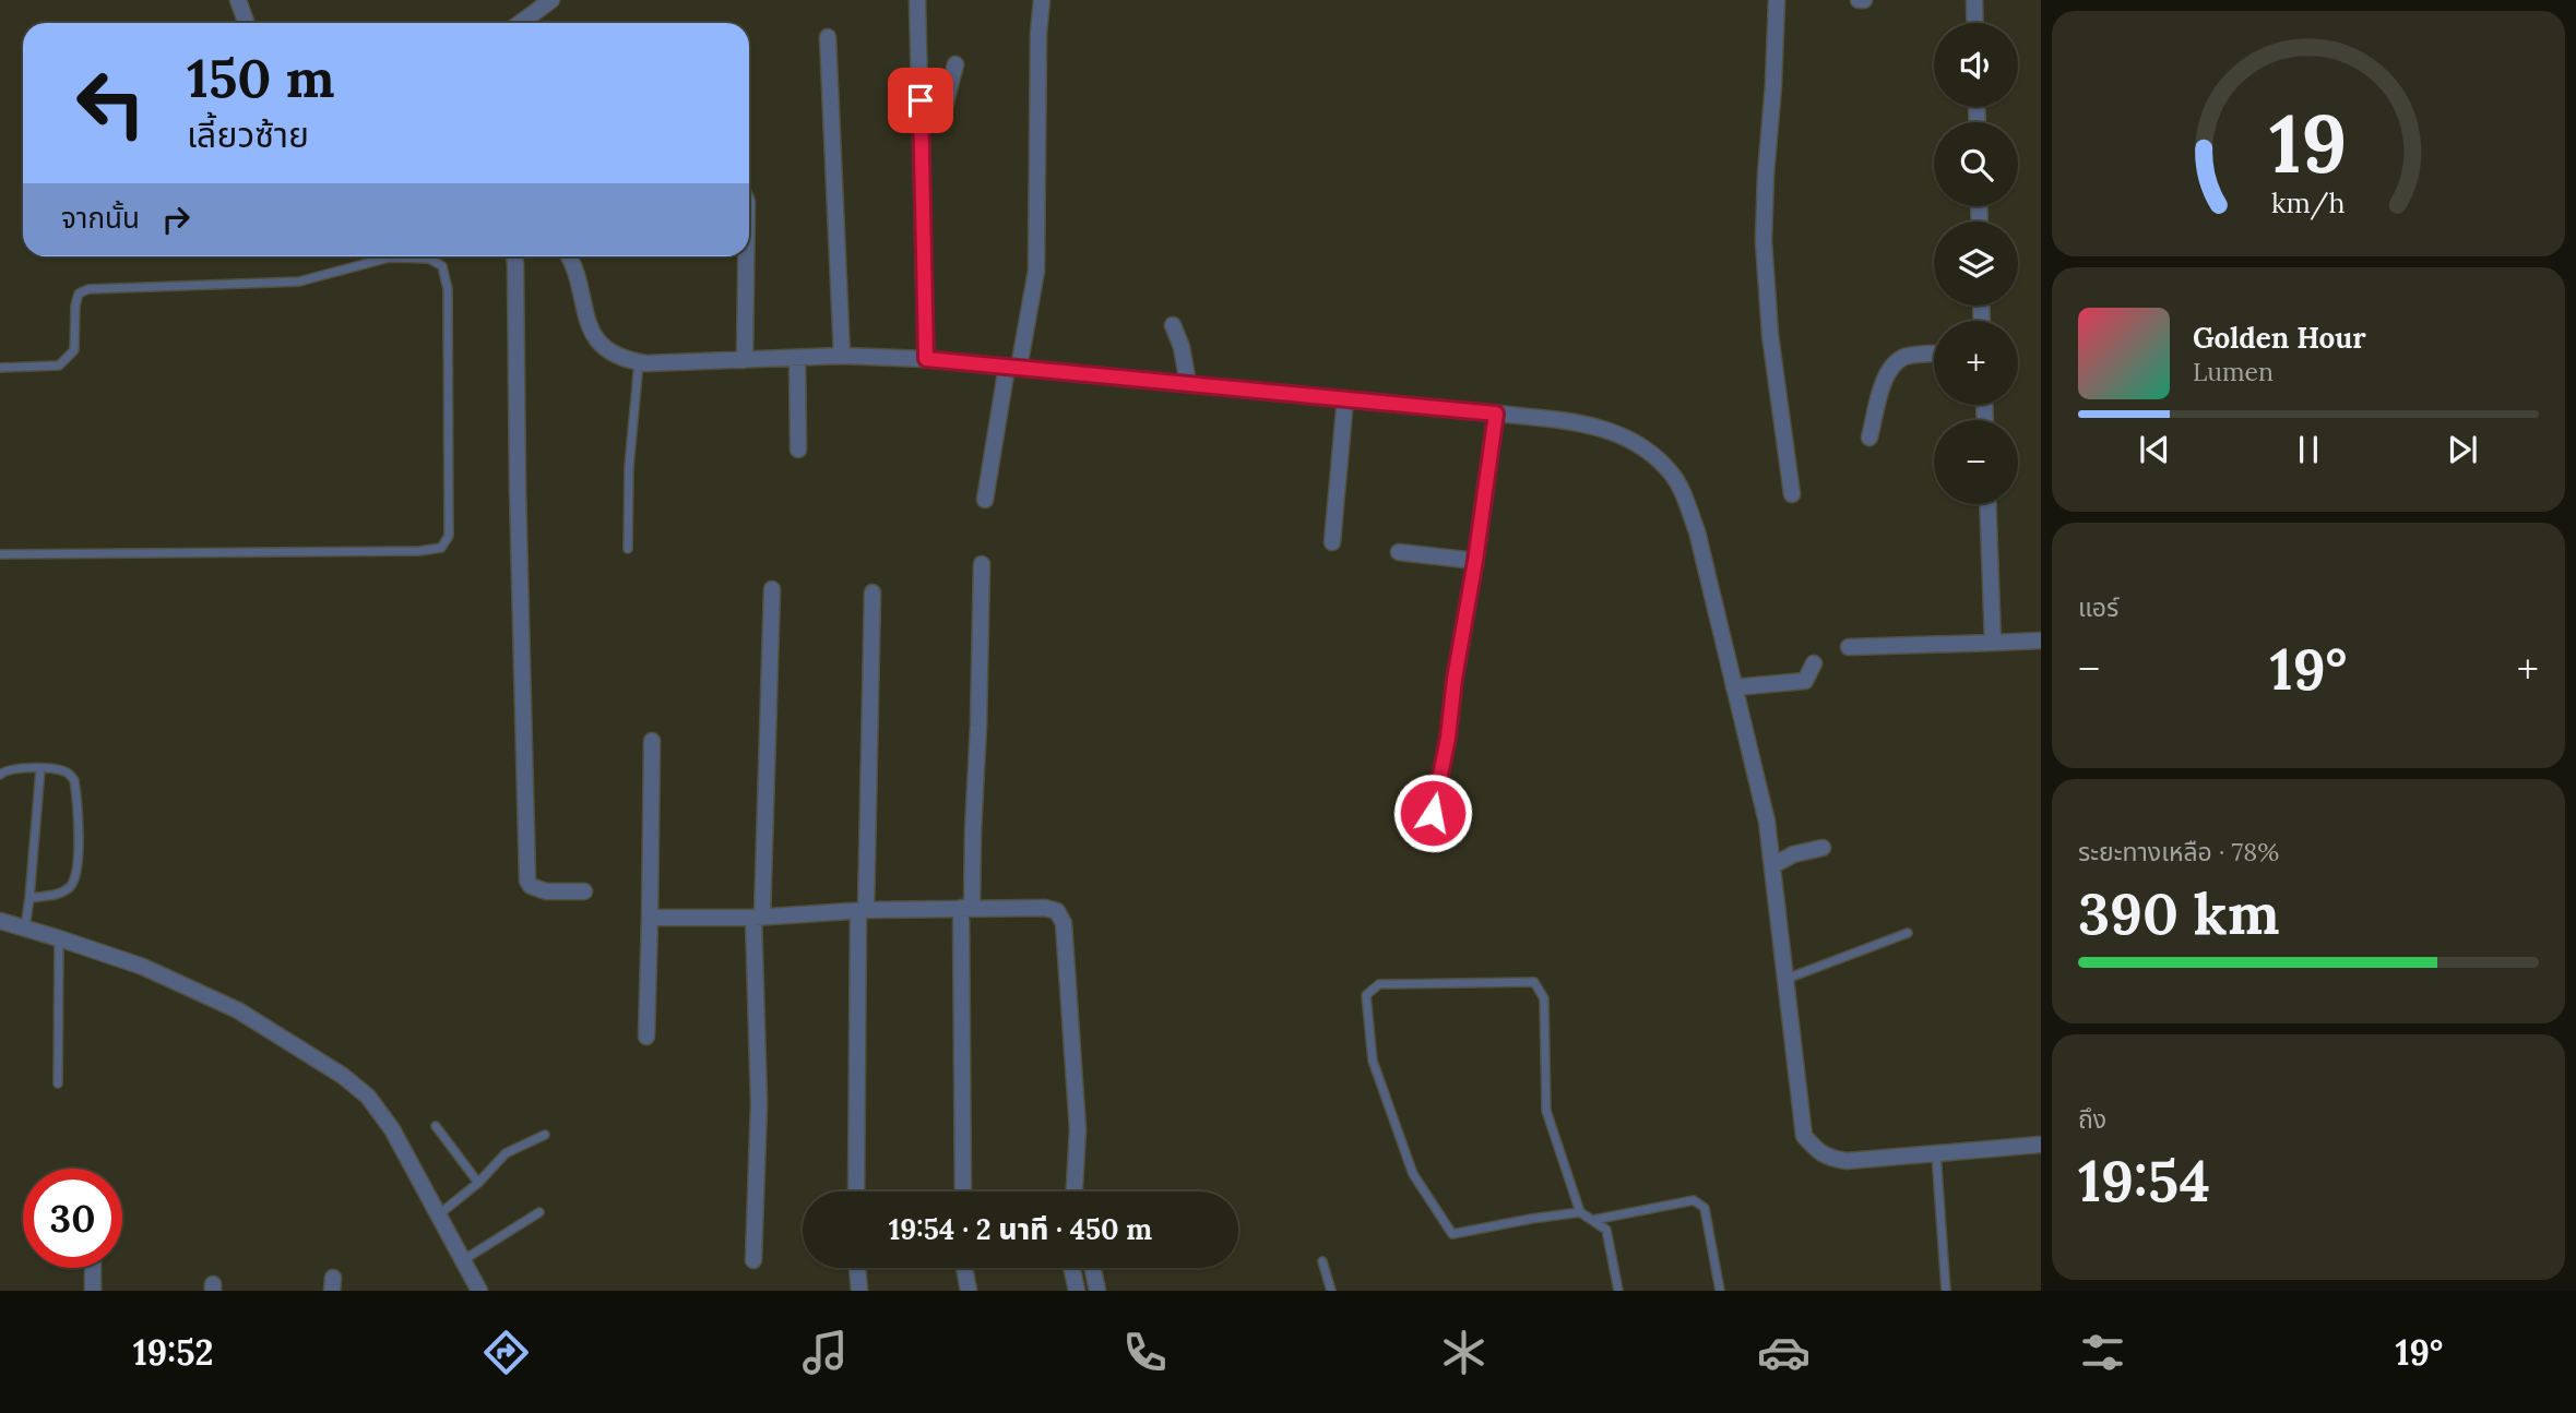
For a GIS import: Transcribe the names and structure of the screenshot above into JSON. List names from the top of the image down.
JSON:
{
  "page": {
    "map_buttons": ["+", "−"],
    "turn": ["150 m", "เลี้ยวซ้าย"],
    "then": "จากนั้น",
    "song": ["Golden Hour", "Lumen"],
    "tile": [
      "แอร์",
      ["ระยะทางเหลือ · 78%", "390 km"],
      ["ถึง", "19:54"]
    ],
    "heat": ["−", "19°", "+"],
    "limit": "30",
    "trip": "19:54 · 2 นาที · 450 m",
    "tabs": ["19:52", "19°"],
    "gauge": ["19", "km/h"]
  }
}
